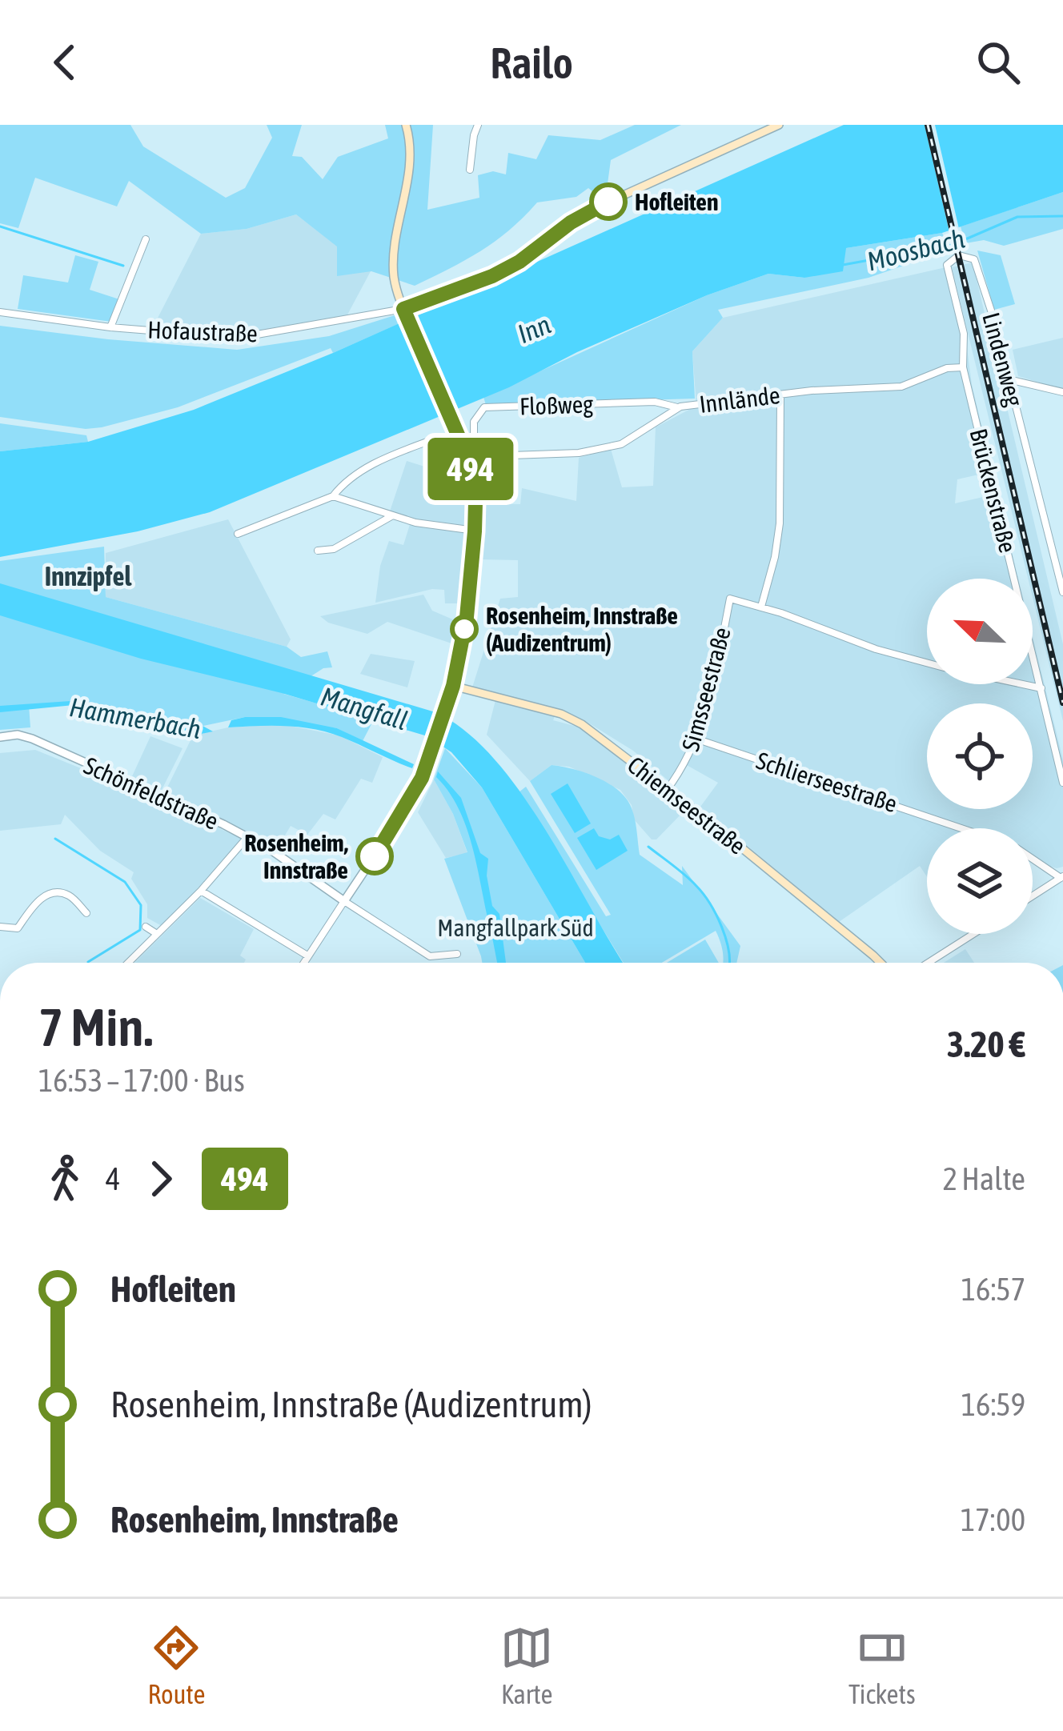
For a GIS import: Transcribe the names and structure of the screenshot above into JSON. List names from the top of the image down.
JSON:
{
  "streets": {
    "main road": ["Chiemseestraße"],
    "street": [
      "Hofaustraße",
      "Lindenweg",
      "Innlände",
      "Floßweg",
      "Brückenstraße",
      "Simsseestraße",
      "Schlierseestraße",
      "Schönfeldstraße"
    ]
  },
  "crossings": [
    ["Lindenweg", "Innlände"],
    ["Lindenweg", "Brückenstraße"],
    ["Innlände", "Floßweg"],
    ["Innlände", "Brückenstraße"],
    ["Innlände", "Simsseestraße"],
    ["Simsseestraße", "Schlierseestraße"],
    ["Simsseestraße", "Chiemseestraße"]
  ],
  "districts": ["Innzipfel"],
  "water": [
    "Moosbach",
    "Inn",
    "Mangfall",
    "Hammerbach"
  ],
  "parks": ["Mangfallpark Süd"],
  "places": ["Hofleiten", "Rosenheim, Innstraße (Audizentrum)", "Rosenheim, Innstraße"],
  "lines": ["bus line 494"],
  "north": "top left",
  "page": {
    "header": "Railo",
    "on_map": "494",
    "heading": ["7 Min.", "16:53 – 17:00 · Bus", "3.20 €"],
    "legs": ["4", "494", "2 Halte"],
    "list": [
      {
        "name": "Hofleiten",
        "value": "16:57"
      },
      {
        "name": "Rosenheim, Innstraße (Audizentrum)",
        "value": "16:59"
      },
      {
        "name": "Rosenheim, Innstraße",
        "value": "17:00"
      }
    ],
    "tabs": ["Route", "Karte", "Tickets"]
  }
}
